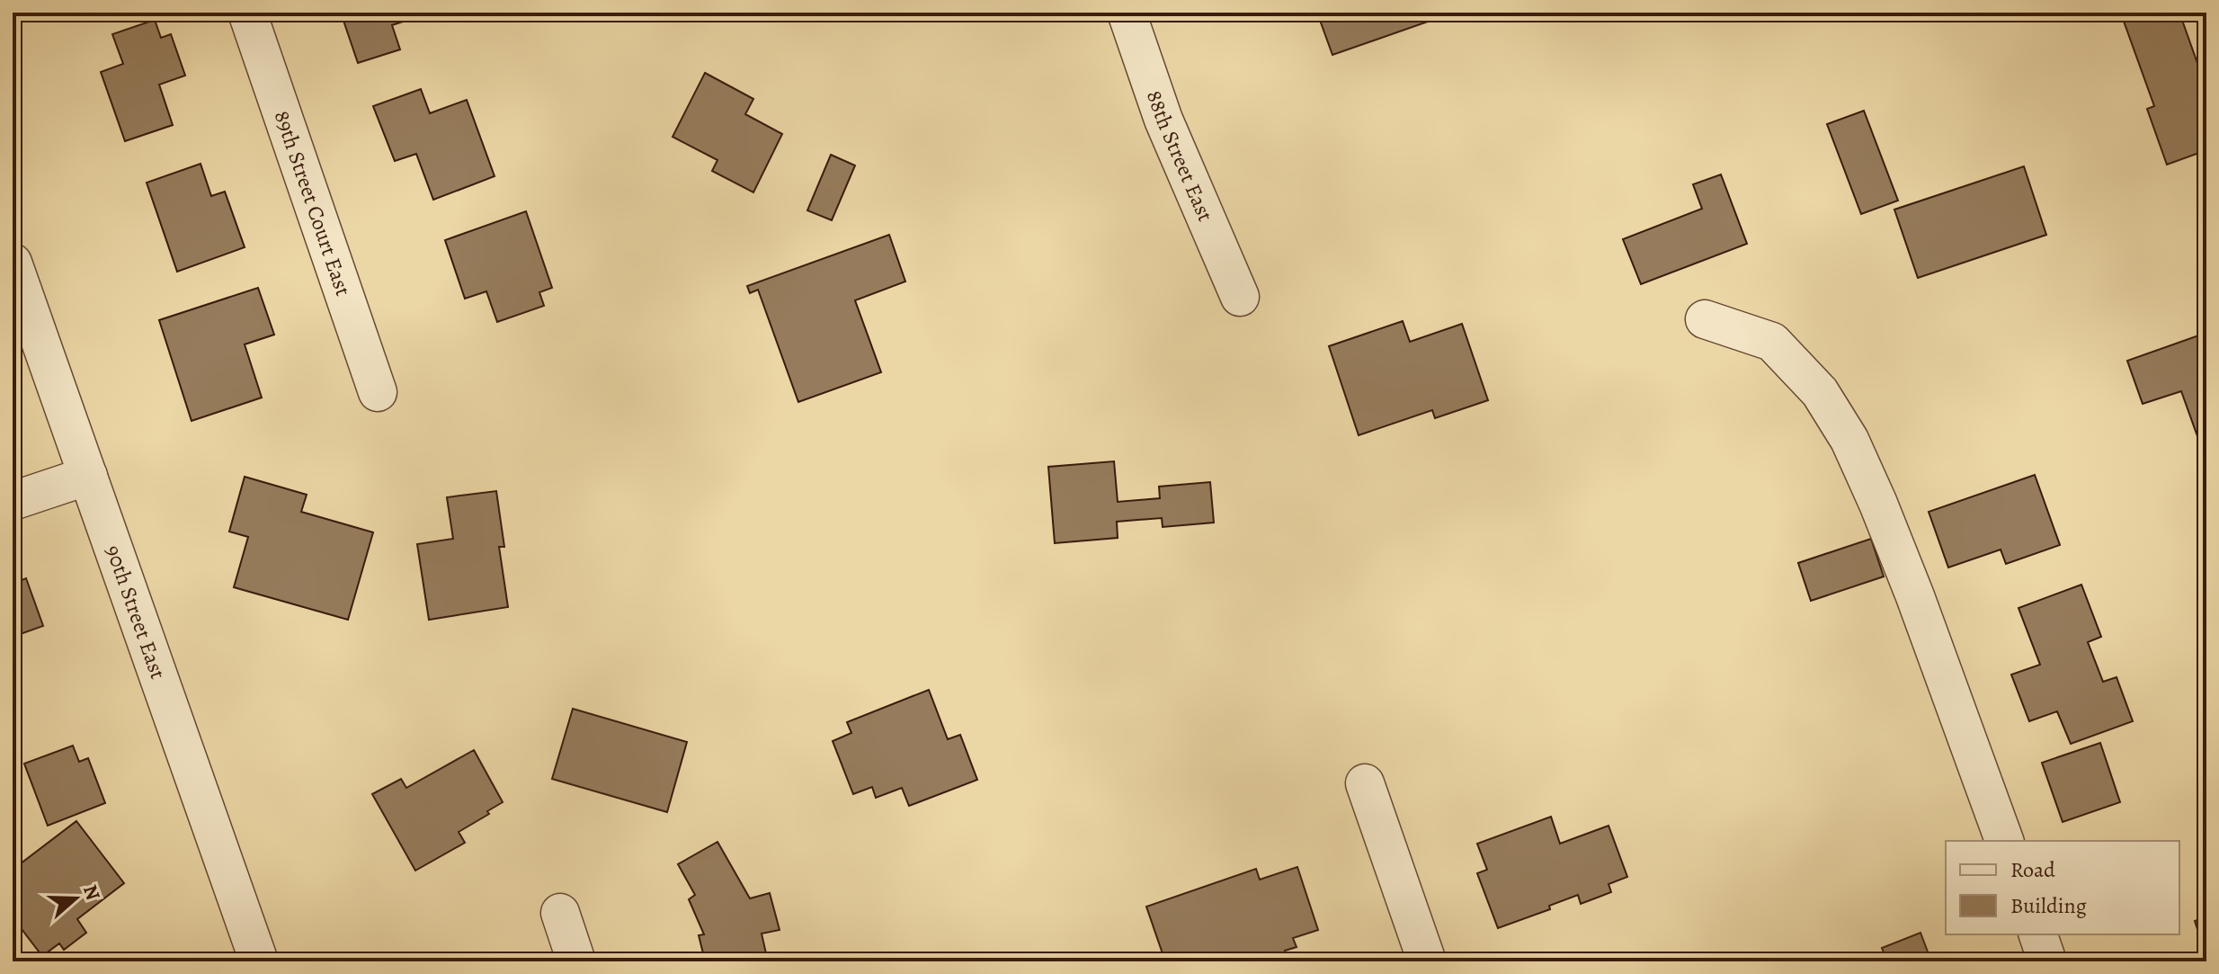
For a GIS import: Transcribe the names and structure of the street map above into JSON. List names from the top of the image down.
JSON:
{
  "streets": {
    "street": ["88th Street East", "89th Street Court East", "90th Street East"]
  },
  "legend": ["Road", "Building"],
  "north": "right"
}
